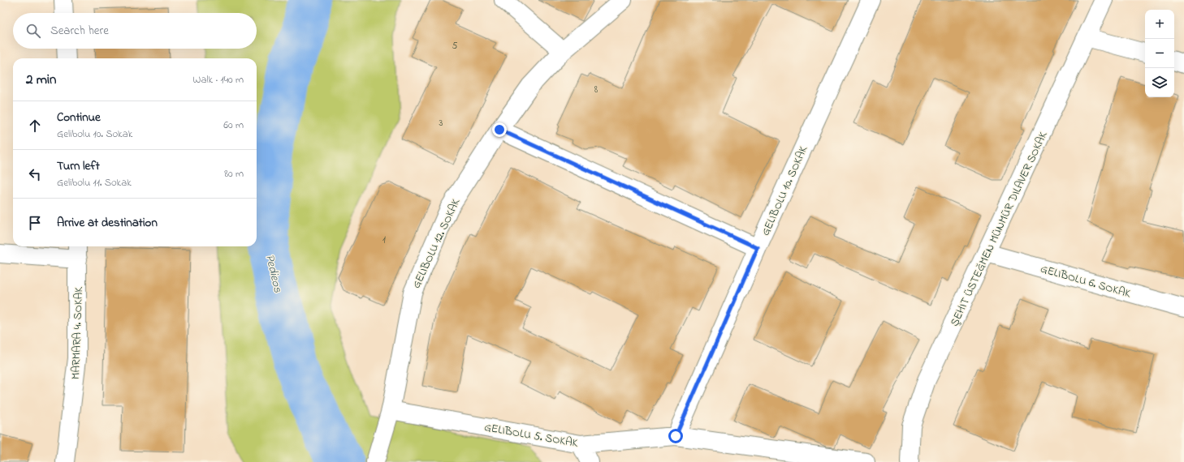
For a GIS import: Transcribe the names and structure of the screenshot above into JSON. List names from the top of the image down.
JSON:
{
  "streets": {
    "street": [
      "GELIBOLU 10. SOKAK",
      "ŞEHIT ÜSTEĞMEN MÜNMÜR DILAVER SOKAK",
      "GELIBOLU 12. SOKAK",
      "GELIBOLU 6. SOKAK",
      "MARMARA 4. SOKAK",
      "GELIBOLU 5. SOKAK"
    ]
  },
  "crossings": [
    ["GELIBOLU 10. SOKAK", "GELIBOLU 5. SOKAK"],
    ["ŞEHIT ÜSTEĞMEN MÜNMÜR DILAVER SOKAK", "GELIBOLU 6. SOKAK"],
    ["GELIBOLU 12. SOKAK", "GELIBOLU 5. SOKAK"]
  ],
  "water": ["Pedieos"],
  "house_numbers": [
    "5",
    "8",
    "3",
    "1"
  ],
  "page": {
    "map_buttons": ["+", "−"],
    "search": "Search here",
    "heading": ["2 min", "Walk · 140 m"],
    "list": [
      ["Continue", "Gelibolu 10. Sokak", "60 m"],
      ["Turn left", "Gelibolu 11. Sokak", "80 m"],
      "Arrive at destination"
    ]
  }
}
